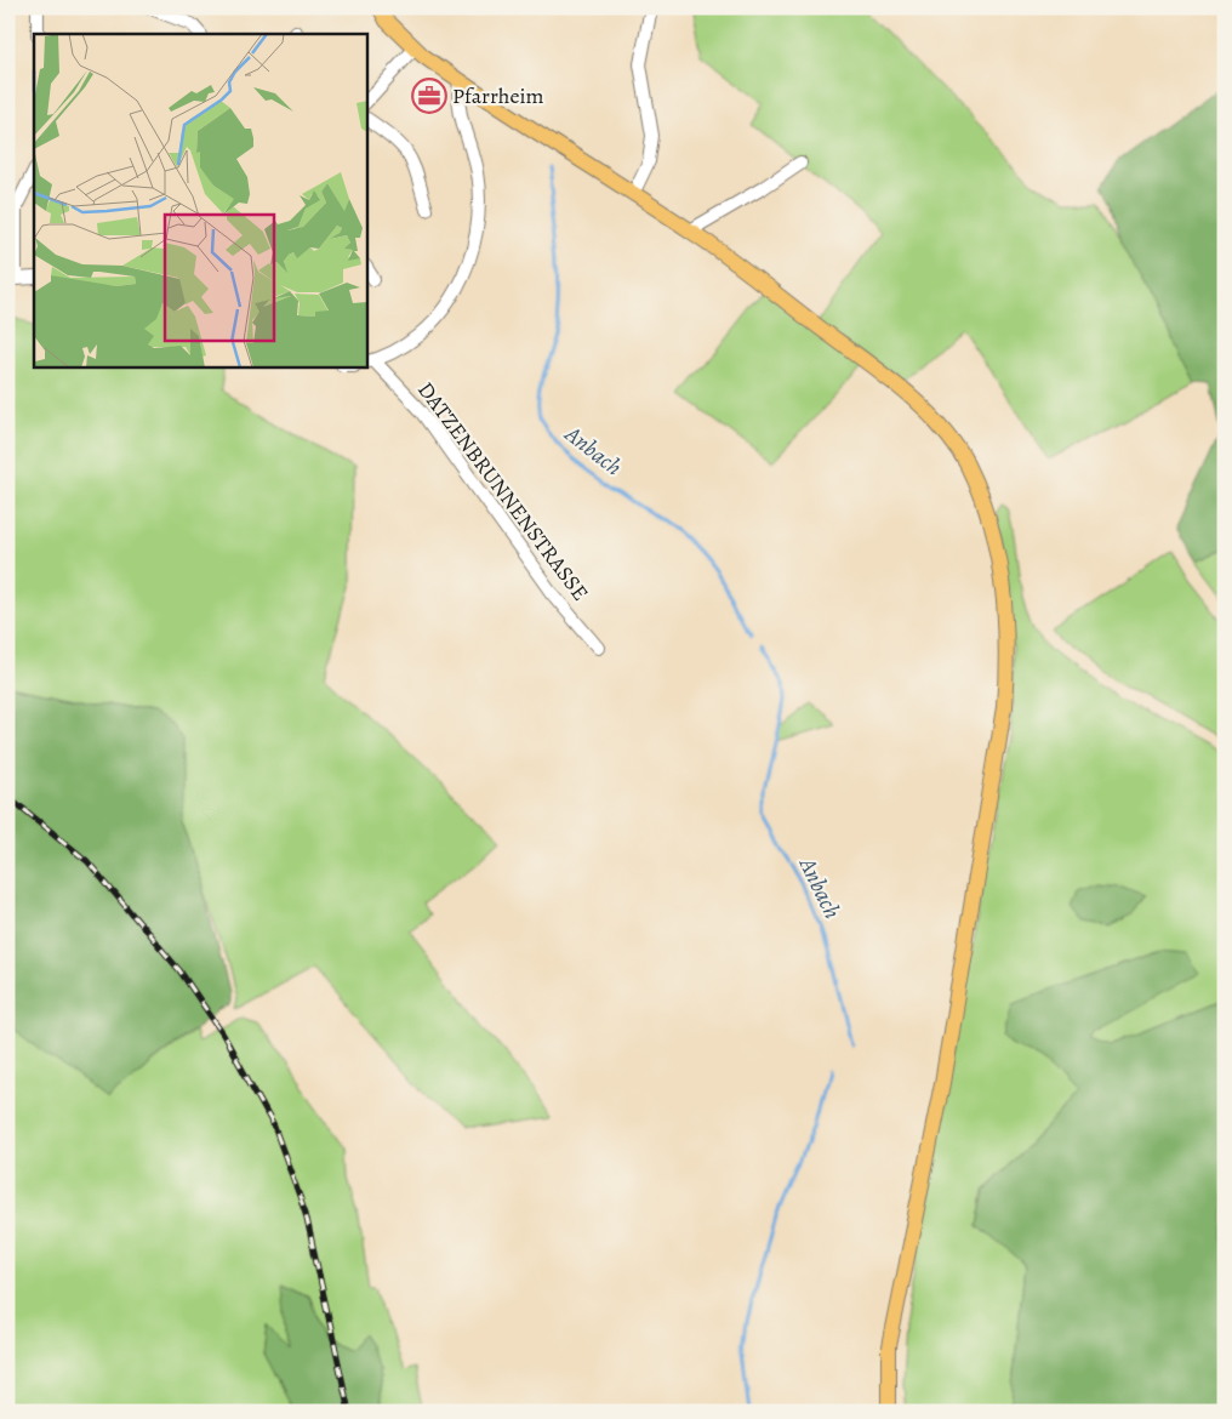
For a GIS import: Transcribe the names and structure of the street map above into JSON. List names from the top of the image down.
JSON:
{
  "streets": {
    "street": ["DATZENBRUNNENSTRASSE"]
  },
  "water": ["Anbach"],
  "places": {
    "office": ["Pfarrheim"]
  }
}
